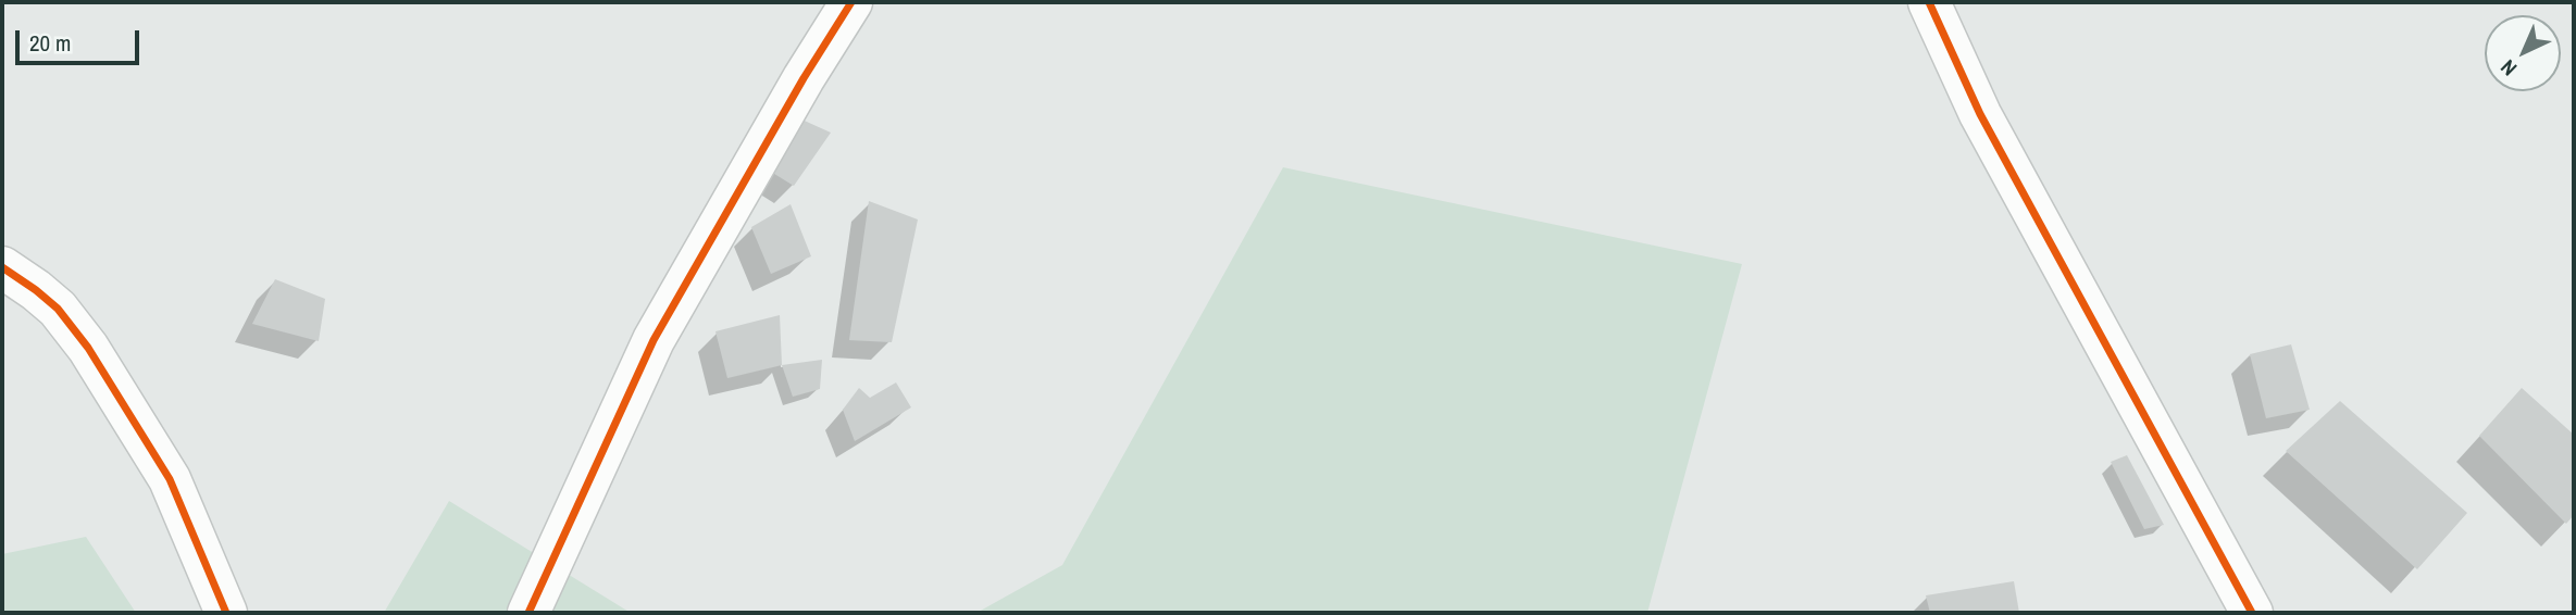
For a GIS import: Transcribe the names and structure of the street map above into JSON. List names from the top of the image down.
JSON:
{
  "scale_bar": "20 m",
  "north": "bottom left"
}
